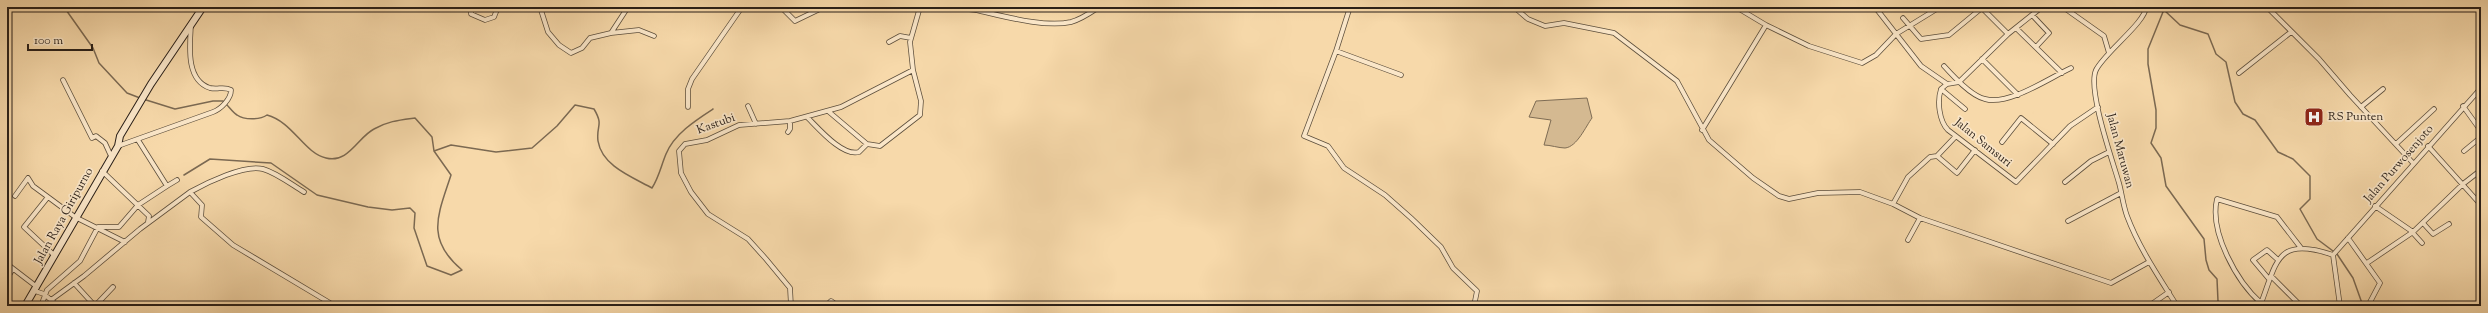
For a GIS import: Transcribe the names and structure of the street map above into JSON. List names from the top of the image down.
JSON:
{
  "streets": {
    "main road": ["Jalan Raya Giripurno"],
    "street": [
      "Kastubi",
      "Jalan Samsuri",
      "Jalan Maruwan",
      "Jalan Purwosenjoto"
    ]
  },
  "crossings": [
    ["Jalan Samsuri", "Jalan Maruwan"]
  ],
  "places": {
    "hospital": ["RS Punten"]
  },
  "scale_bar": "100 m"
}
